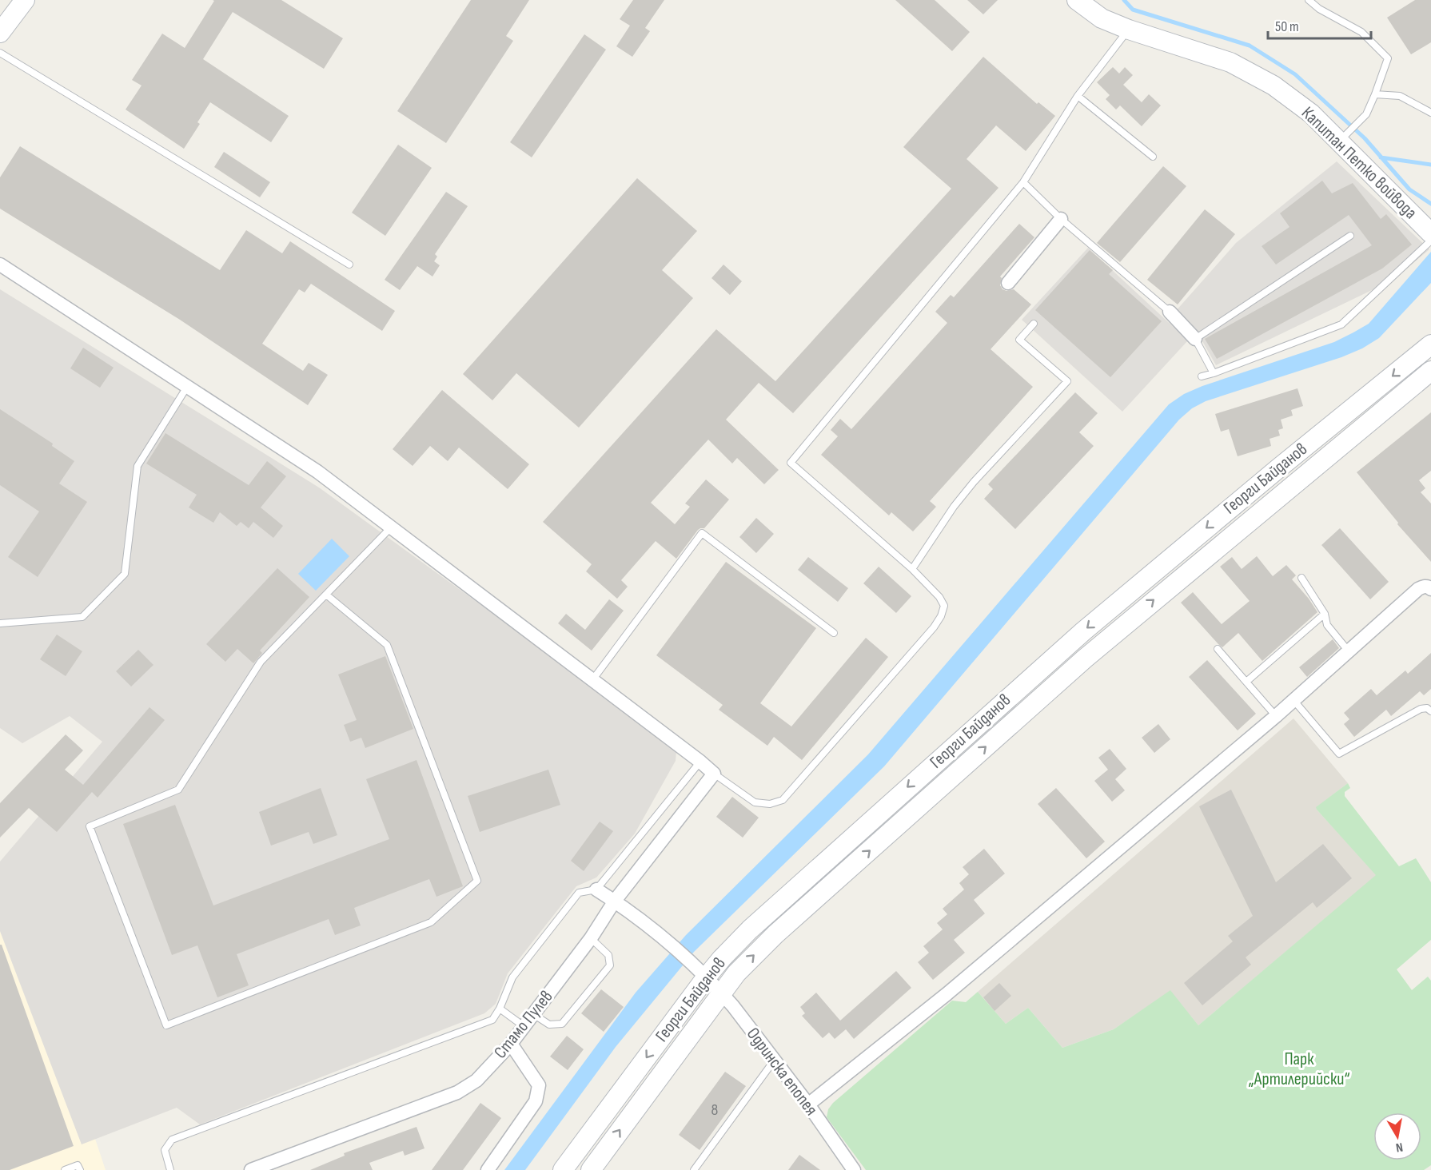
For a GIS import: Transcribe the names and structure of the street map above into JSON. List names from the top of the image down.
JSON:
{
  "streets": {
    "main road": ["Капитан Петко войвода", "Георги Байданов"],
    "street": ["Стамо Пулев", "Одринска епопея"]
  },
  "crossings": [
    ["Георги Байданов", "Одринска епопея"],
    ["Стамо Пулев", "Одринска епопея"]
  ],
  "parks": ["Парк „Артилерийски“"],
  "house_numbers": ["8"],
  "scale_bar": "50 m",
  "north": "bottom"
}
